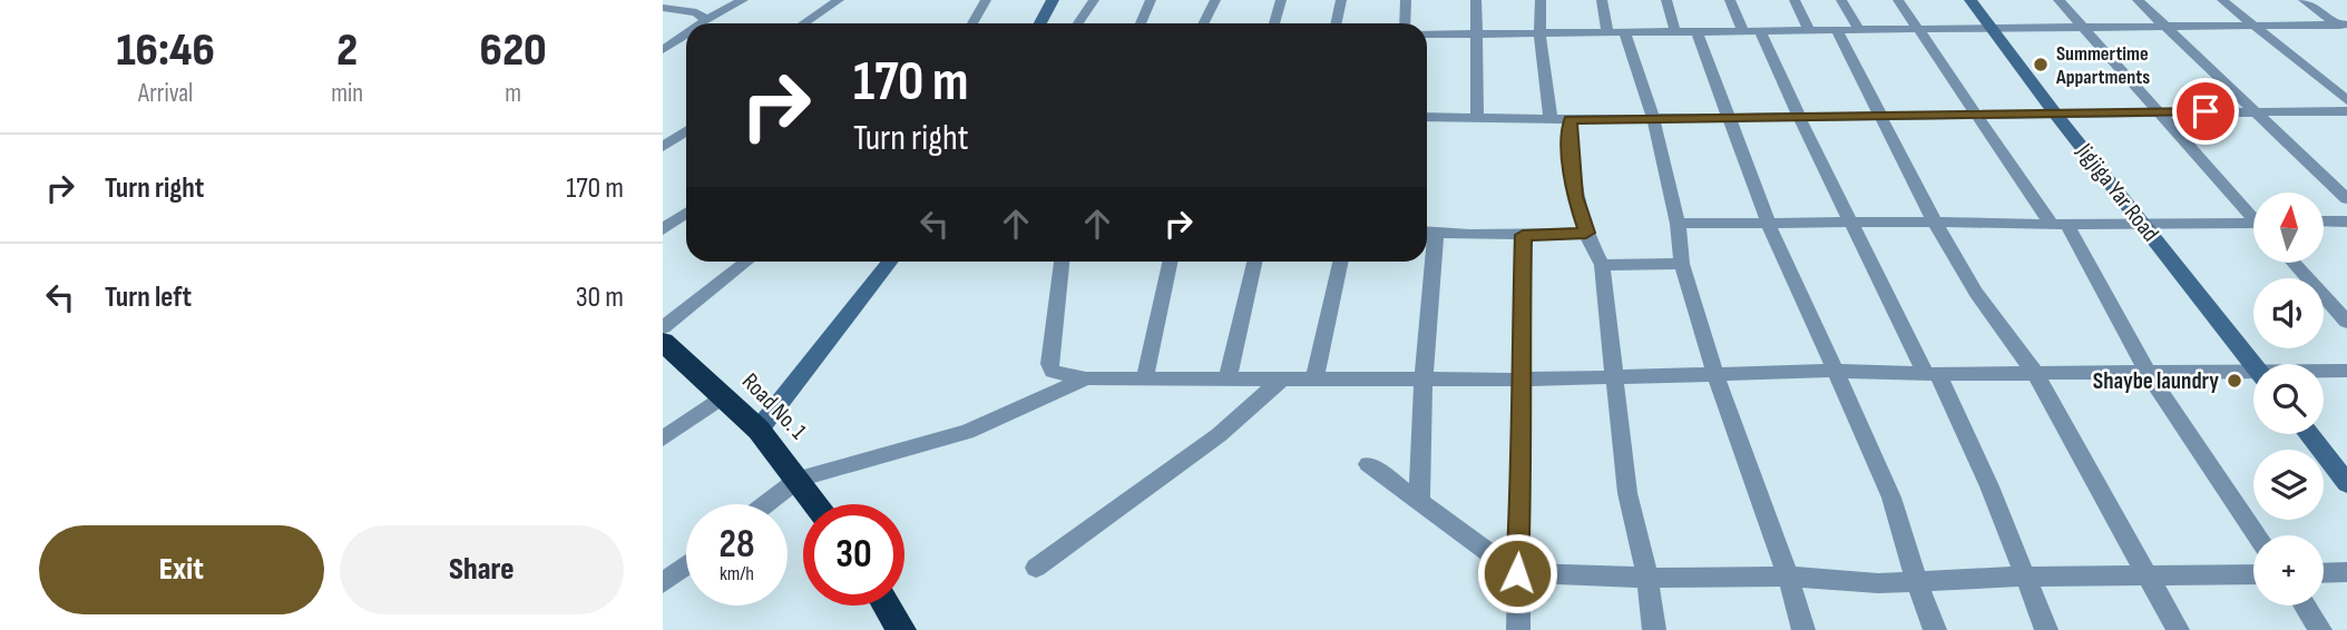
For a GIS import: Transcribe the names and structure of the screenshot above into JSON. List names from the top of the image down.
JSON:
{
  "streets": {
    "highway": ["Road No. 1"],
    "street": ["Jigjiga Yar Road"]
  },
  "places": ["Summertime Appartments", "Shaybe laundry"],
  "north": "top",
  "page": {
    "eta": [
      "16:46",
      "Arrival",
      "2",
      "min",
      "620",
      "m"
    ],
    "turn": ["170 m", "Turn right"],
    "list": [
      {
        "name": "Turn right",
        "value": "170 m"
      },
      {
        "name": "Turn left",
        "value": "30 m"
      }
    ],
    "map_buttons": "+",
    "speed": "28 km/h",
    "limit": "30",
    "buttons": ["Exit", "Share"]
  }
}
